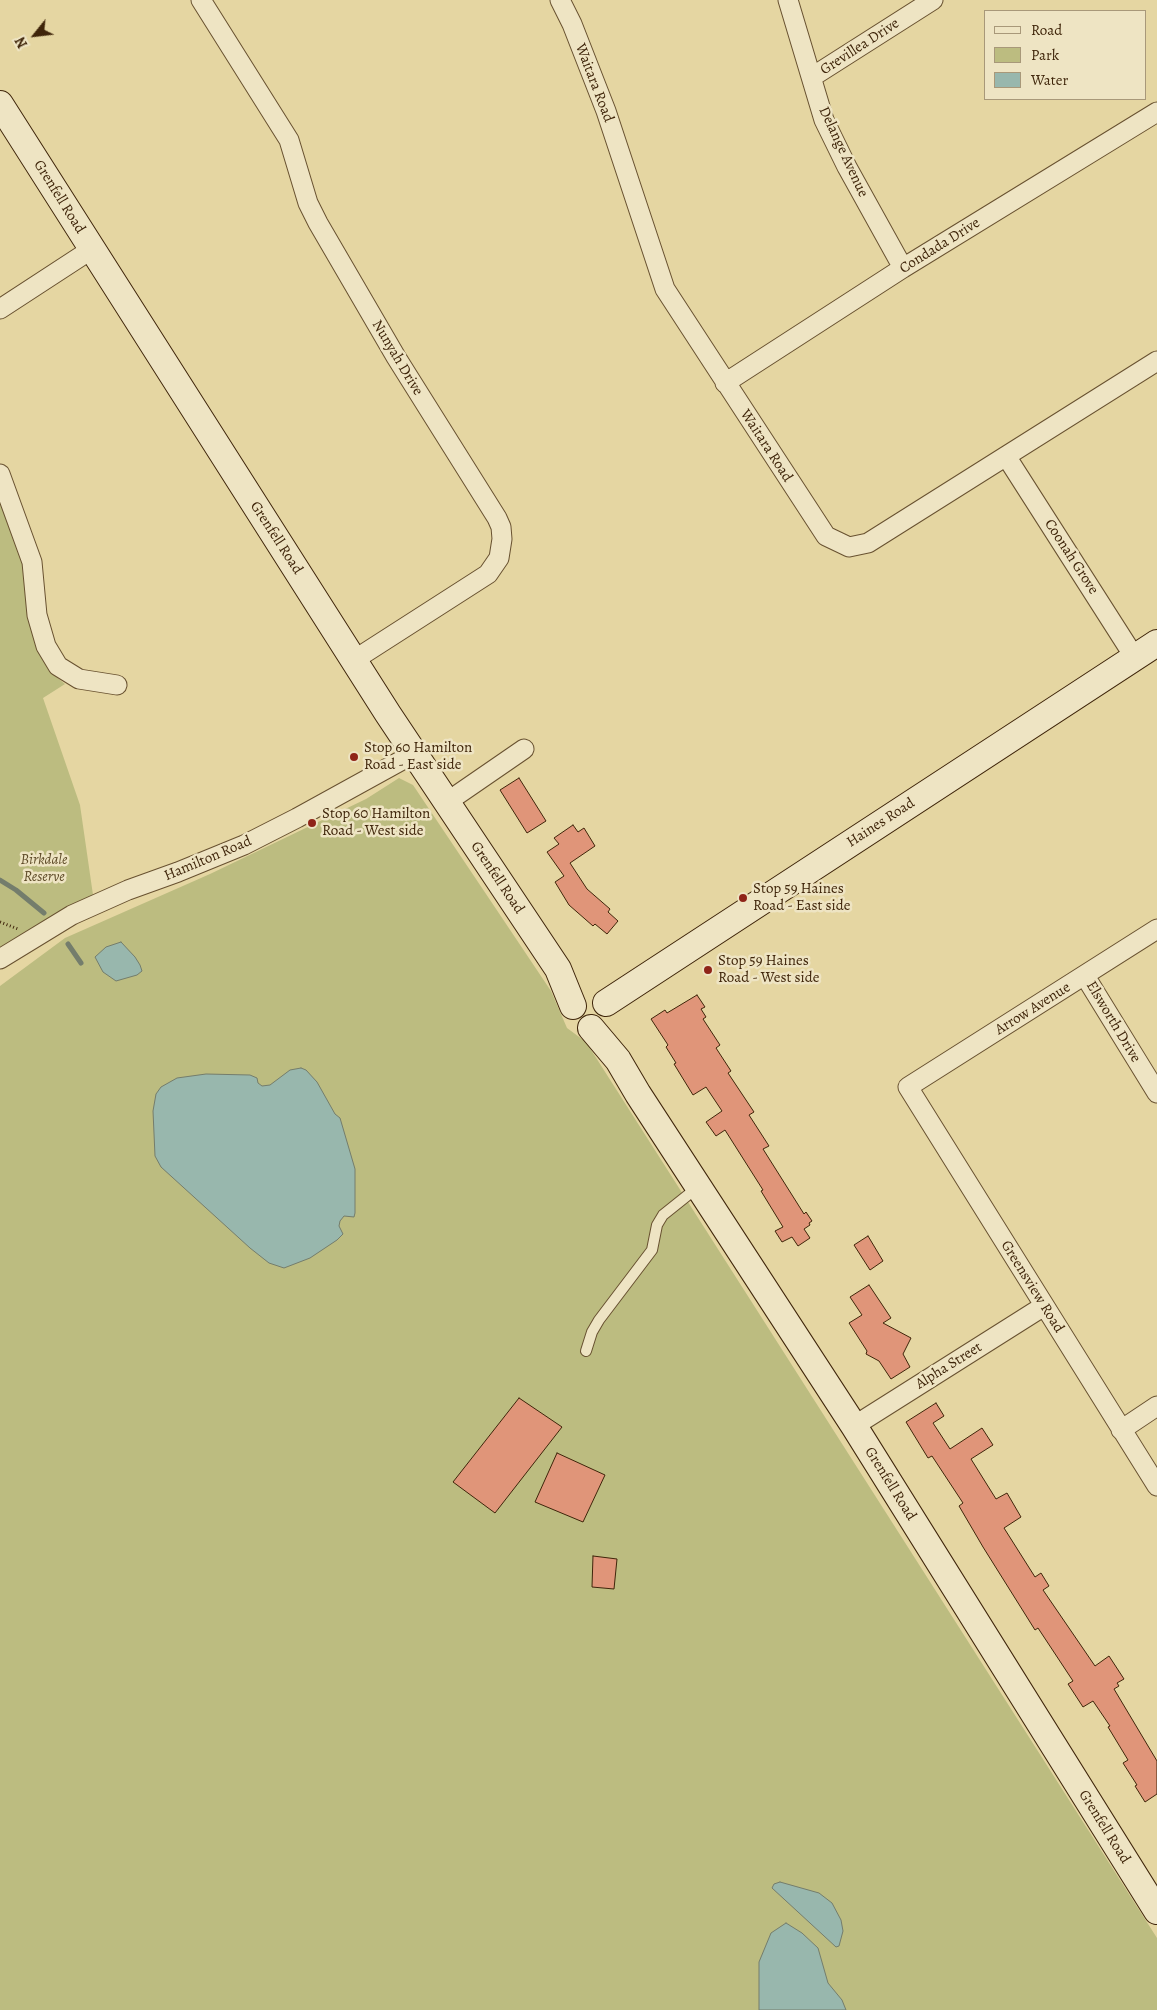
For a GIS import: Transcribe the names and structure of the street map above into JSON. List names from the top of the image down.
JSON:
{
  "streets": {
    "main road": ["Grenfell Road", "Haines Road"],
    "street": [
      "Grevillea Drive",
      "Waitara Road",
      "Delange Avenue",
      "Condada Drive",
      "Nunyah Drive",
      "Coonah Grove",
      "Hamilton Road",
      "Arrow Avenue",
      "Elsworth Drive",
      "Greensview Road",
      "Alpha Street"
    ]
  },
  "crossings": [
    ["Grevillea Drive", "Delange Avenue"],
    ["Waitara Road", "Condada Drive"],
    ["Waitara Road", "Coonah Grove"],
    ["Delange Avenue", "Condada Drive"],
    ["Grenfell Road", "Nunyah Drive"],
    ["Grenfell Road", "Haines Road"],
    ["Grenfell Road", "Hamilton Road"],
    ["Grenfell Road", "Alpha Street"],
    ["Coonah Grove", "Haines Road"],
    ["Arrow Avenue", "Elsworth Drive"],
    ["Arrow Avenue", "Greensview Road"],
    ["Greensview Road", "Alpha Street"]
  ],
  "parks": ["Birkdale Reserve"],
  "places": [
    "Stop 60 Hamilton Road - East side",
    "Stop 60 Hamilton Road - West side",
    "Stop 59 Haines Road - East side",
    "Stop 59 Haines Road - West side"
  ],
  "legend": ["Road", "Park", "Water"],
  "north": "bottom left"
}
